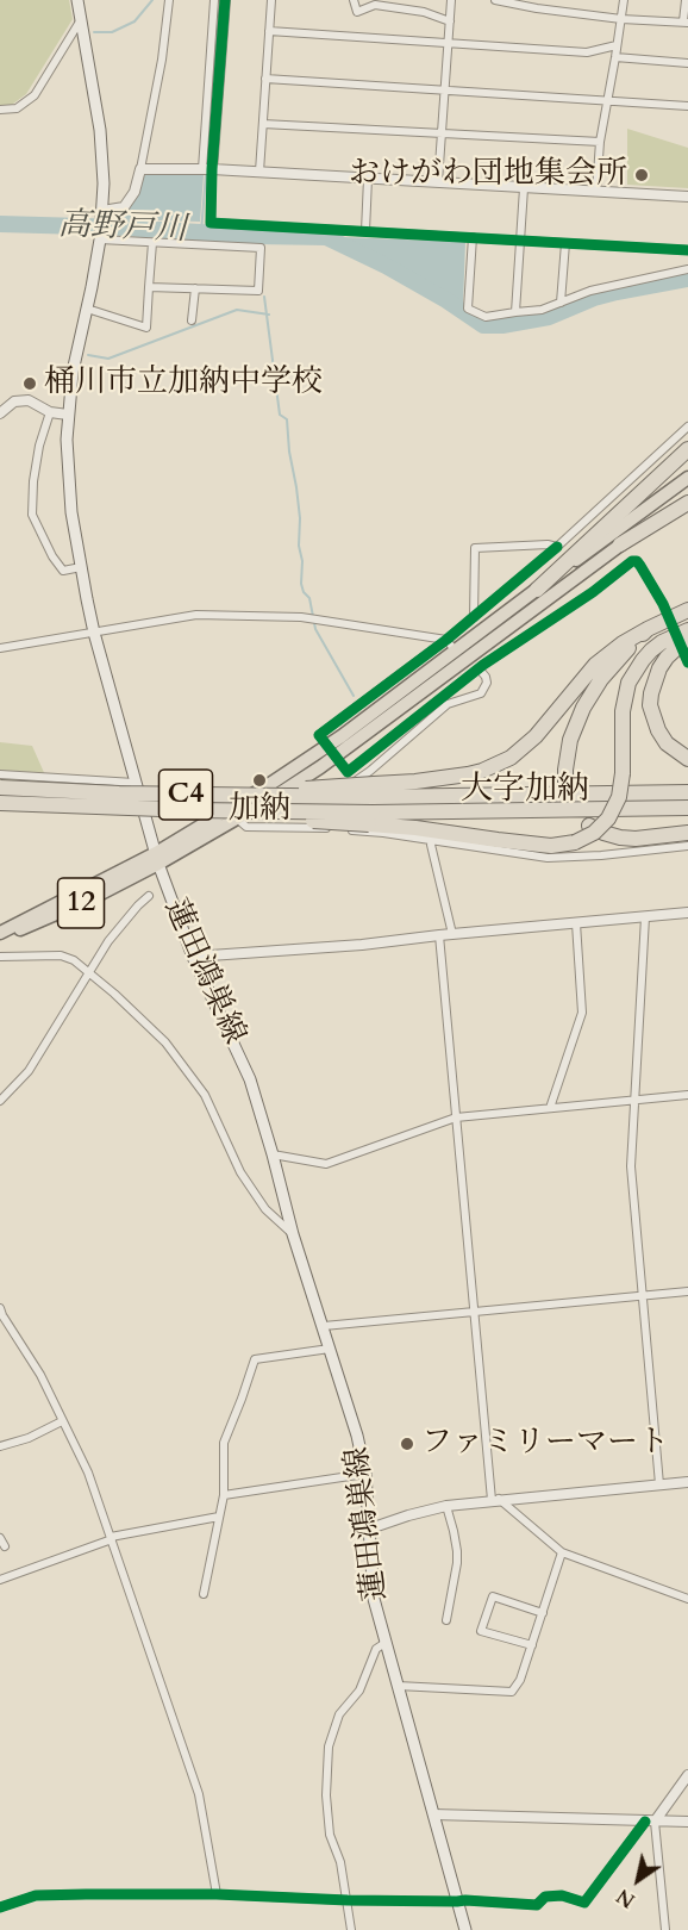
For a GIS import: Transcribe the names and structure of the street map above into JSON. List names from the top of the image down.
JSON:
{
  "streets": {
    "highway": ["C4"],
    "main road": ["12", "蓮田鴻巣線"]
  },
  "crossings": [
    ["12", "蓮田鴻巣線"]
  ],
  "districts": ["大字加納"],
  "water": ["高野戸川"],
  "places": [
    "おけがわ団地集会所",
    "桶川市立加納中学校",
    "加納",
    "ファミリーマート"
  ],
  "north": "bottom left"
}
